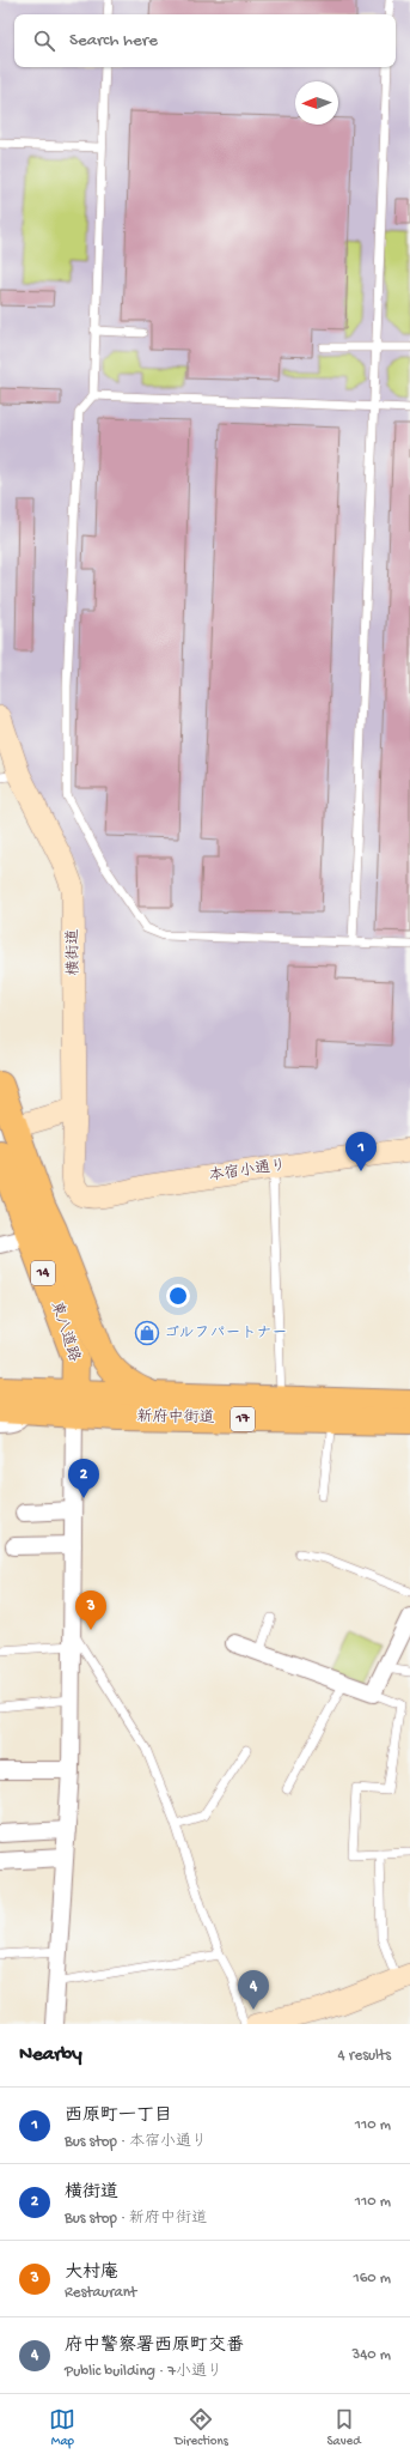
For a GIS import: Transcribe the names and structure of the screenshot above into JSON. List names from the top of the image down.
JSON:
{
  "streets": {
    "main road": [
      "14",
      "東八道路",
      "新府中街道",
      "17"
    ],
    "street": ["横街道", "本宿小通り"]
  },
  "crossings": [
    ["横街道", "本宿小通り"],
    ["東八道路", "新府中街道"]
  ],
  "places": {
    "shop": ["ゴルフパートナー"]
  },
  "north": "left",
  "page": {
    "search": "Search here",
    "pins": [
      "1",
      "2",
      "3",
      "4"
    ],
    "heading": ["Nearby", "4 results"],
    "list": [
      {
        "mark": "1",
        "name": "西原町一丁目",
        "note": "Bus stop · 本宿小通り",
        "value": "110 m"
      },
      {
        "mark": "2",
        "name": "横街道",
        "note": "Bus stop · 新府中街道",
        "value": "110 m"
      },
      {
        "mark": "3",
        "name": "大村庵",
        "note": "Restaurant",
        "value": "160 m"
      },
      {
        "mark": "4",
        "name": "府中警察署西原町交番",
        "note": "Public building · 7小通り",
        "value": "340 m"
      }
    ],
    "nav": ["Map", "Directions", "Saved"]
  }
}
